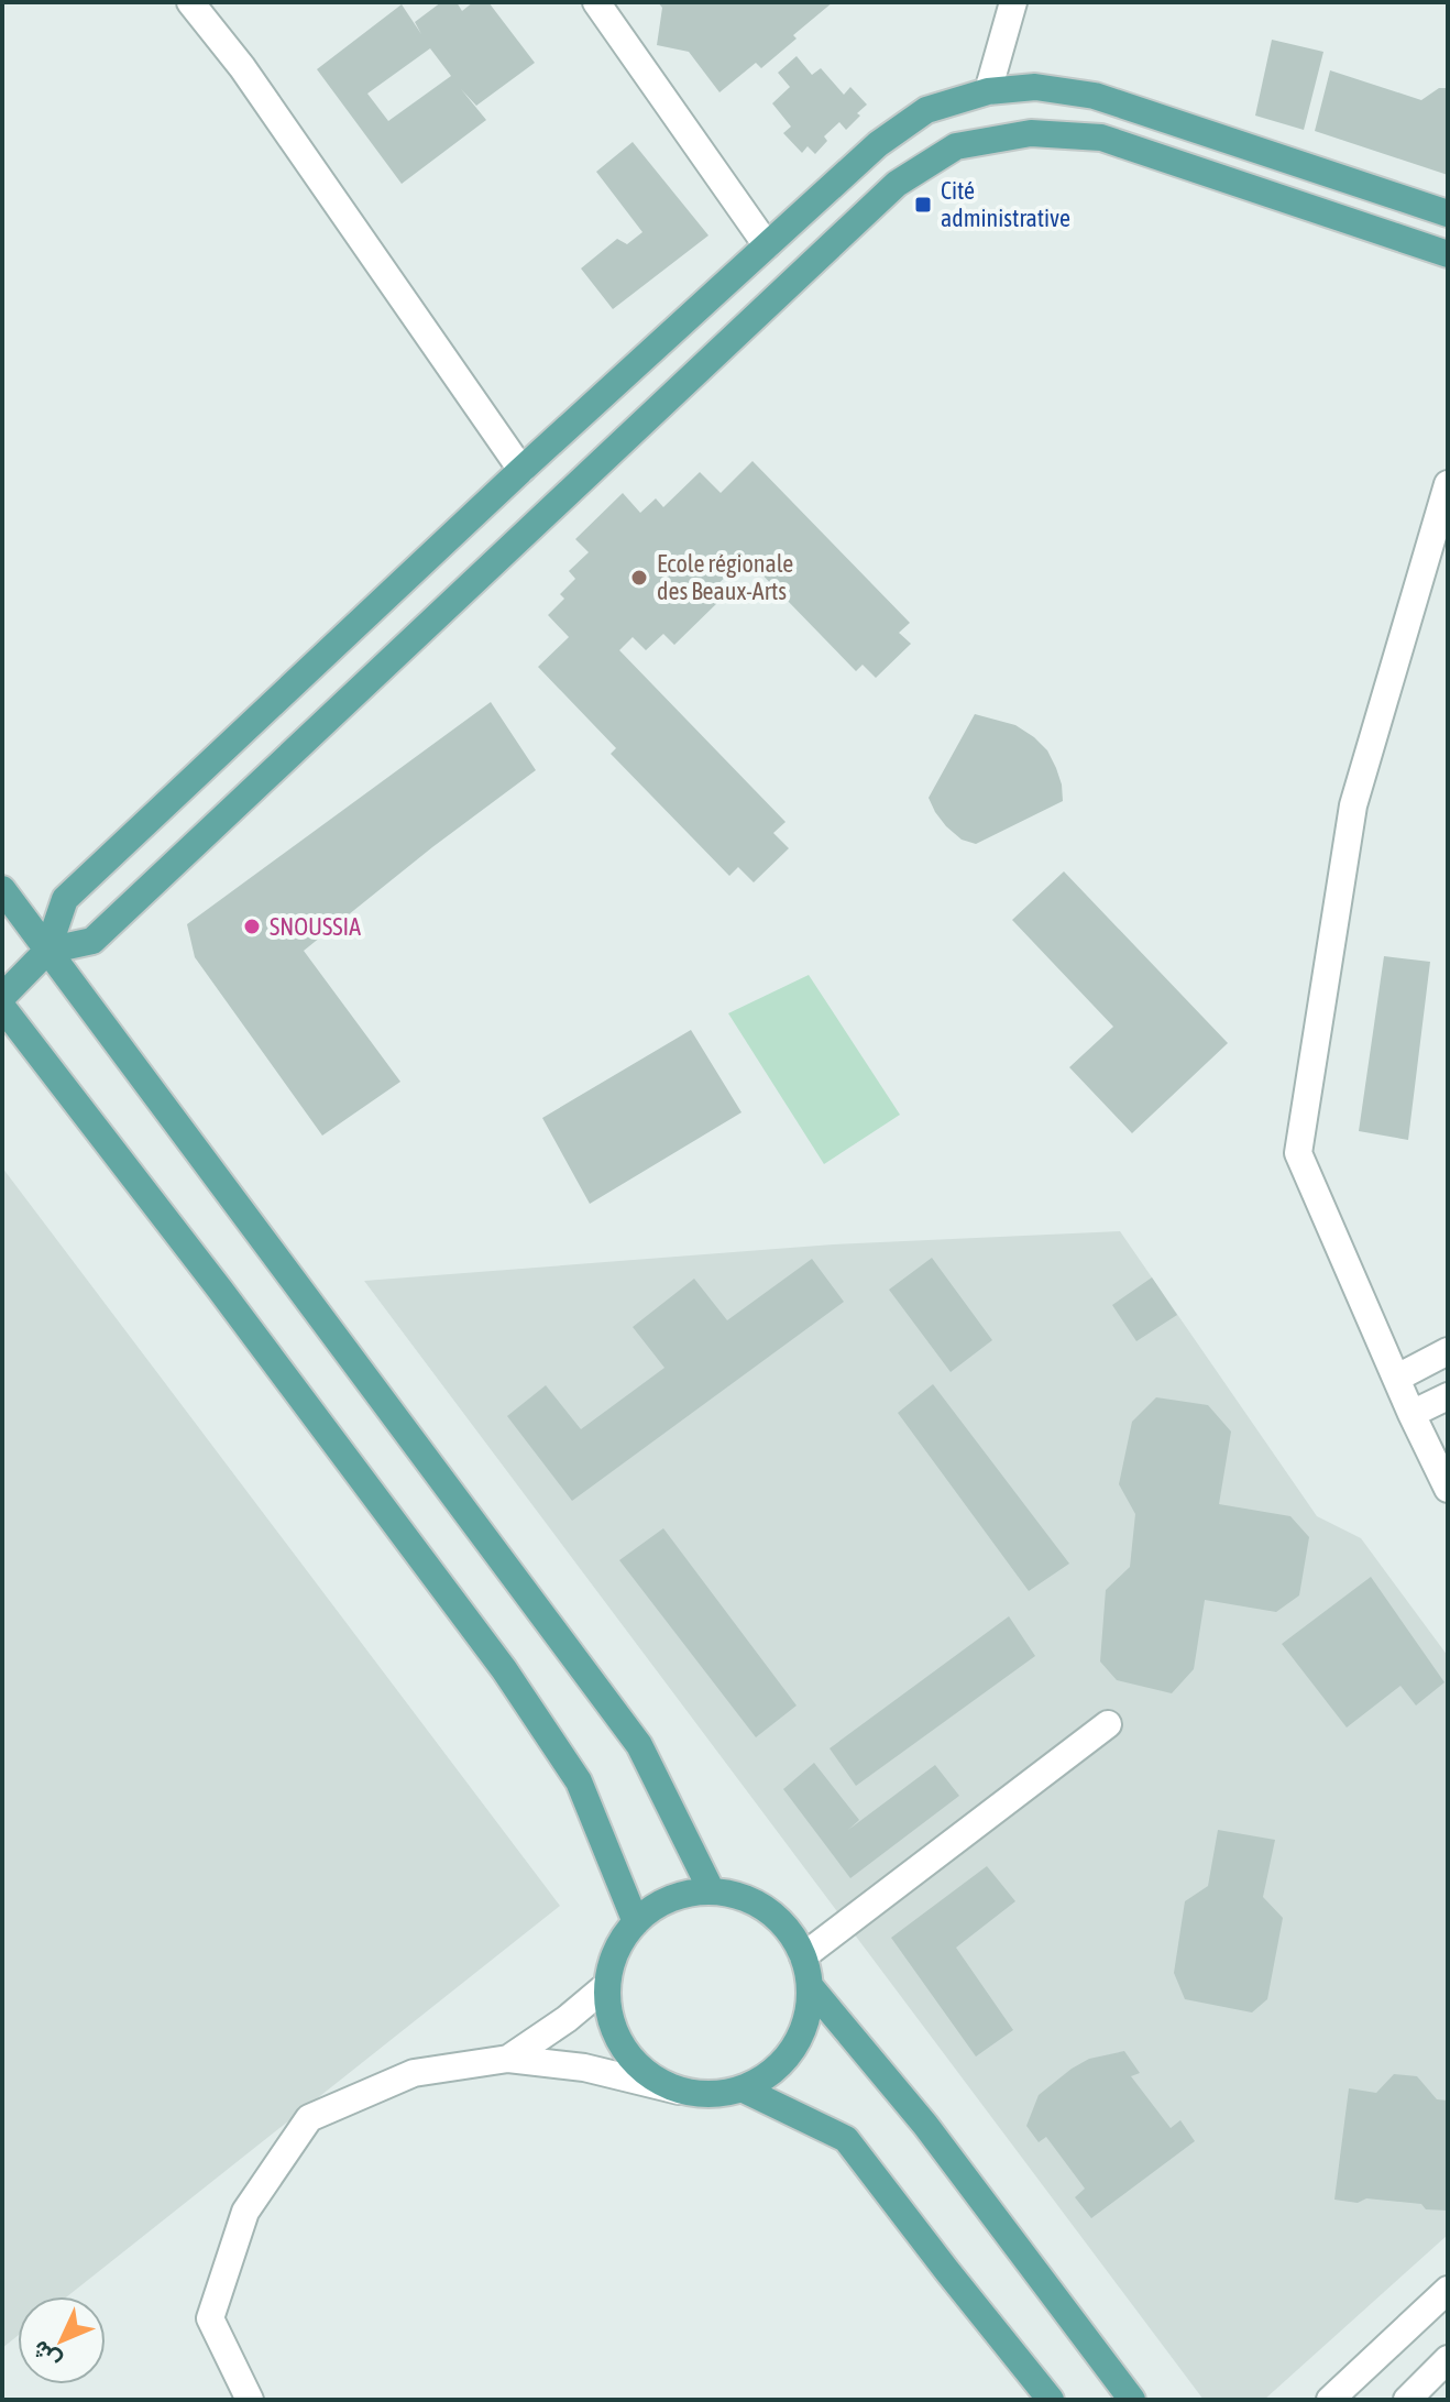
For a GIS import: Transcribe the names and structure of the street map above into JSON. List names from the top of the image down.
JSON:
{
  "places": {
    "transit": ["Cité administrative"],
    "other": ["Ecole régionale des Beaux-Arts", "SNOUSSIA"]
  },
  "north": "bottom left"
}
